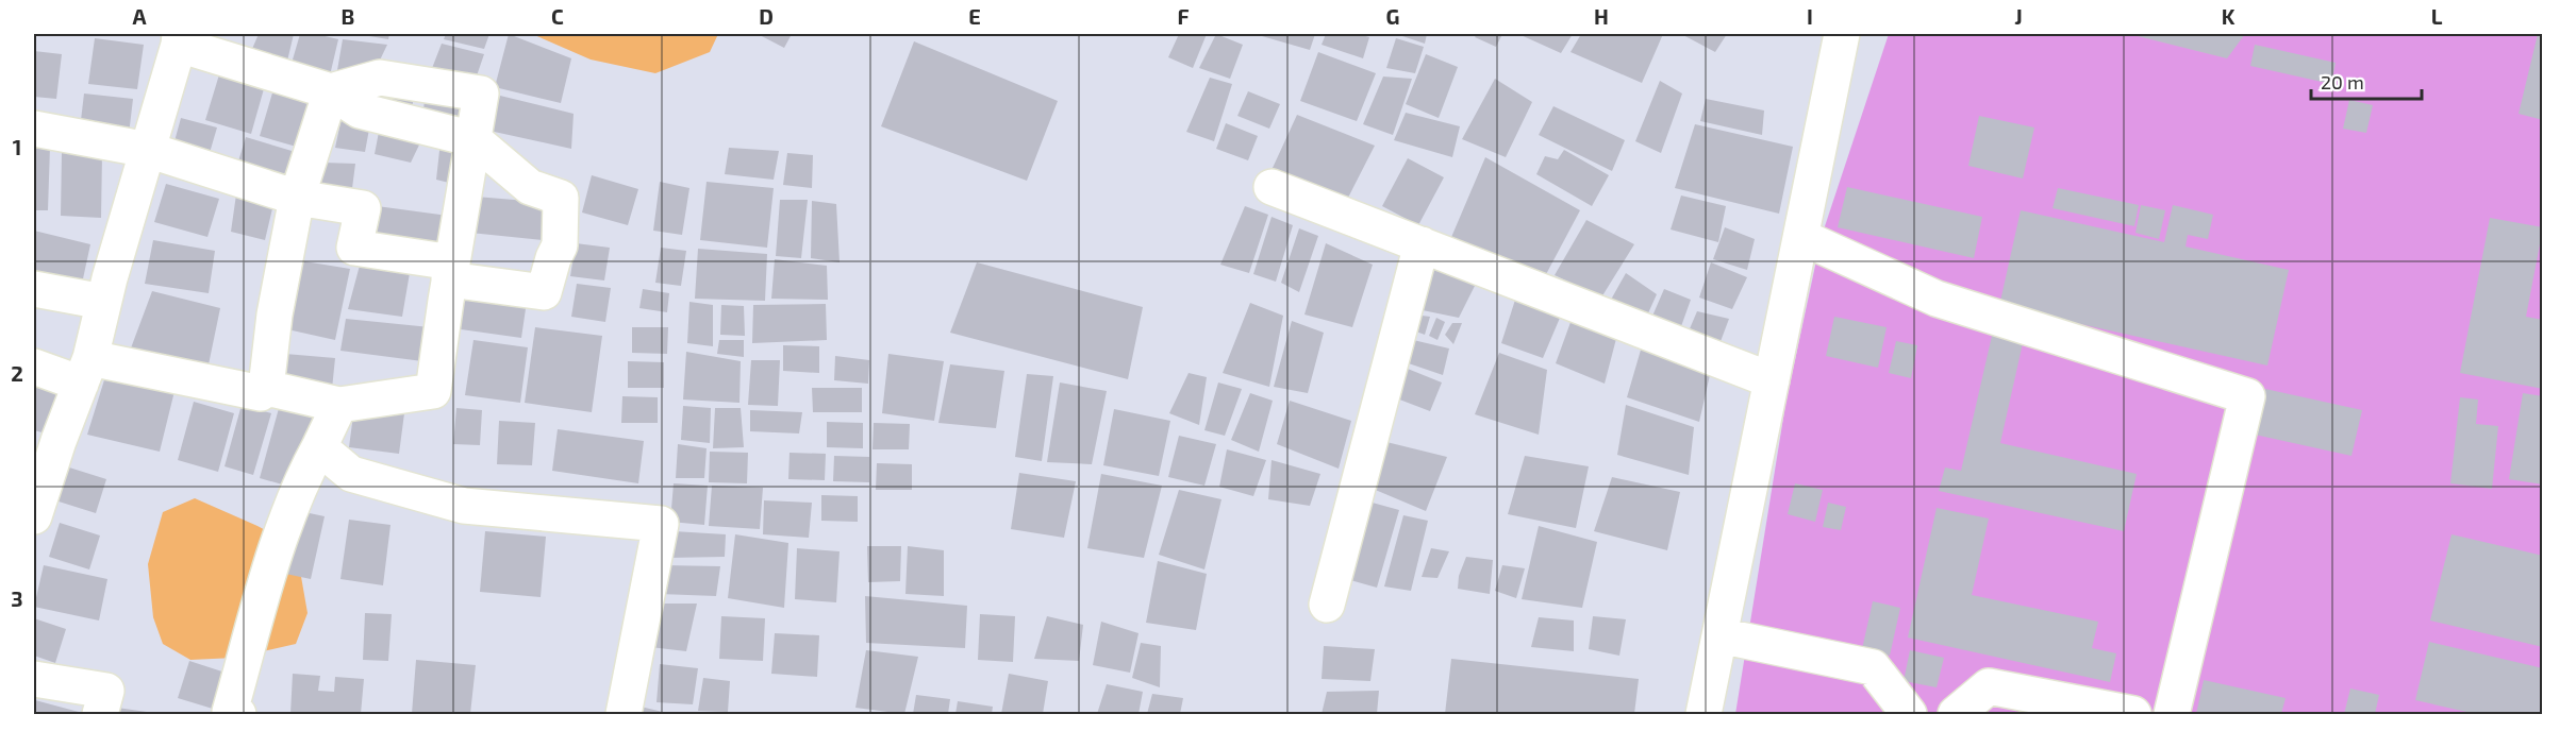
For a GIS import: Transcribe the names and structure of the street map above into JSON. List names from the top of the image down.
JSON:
{
  "scale_bar": "20 m",
  "grid": {
    "columns": [
      "A",
      "B",
      "C",
      "D",
      "E",
      "F",
      "G",
      "H",
      "I",
      "J",
      "K",
      "L"
    ],
    "rows": ["1", "2", "3"]
  }
}
